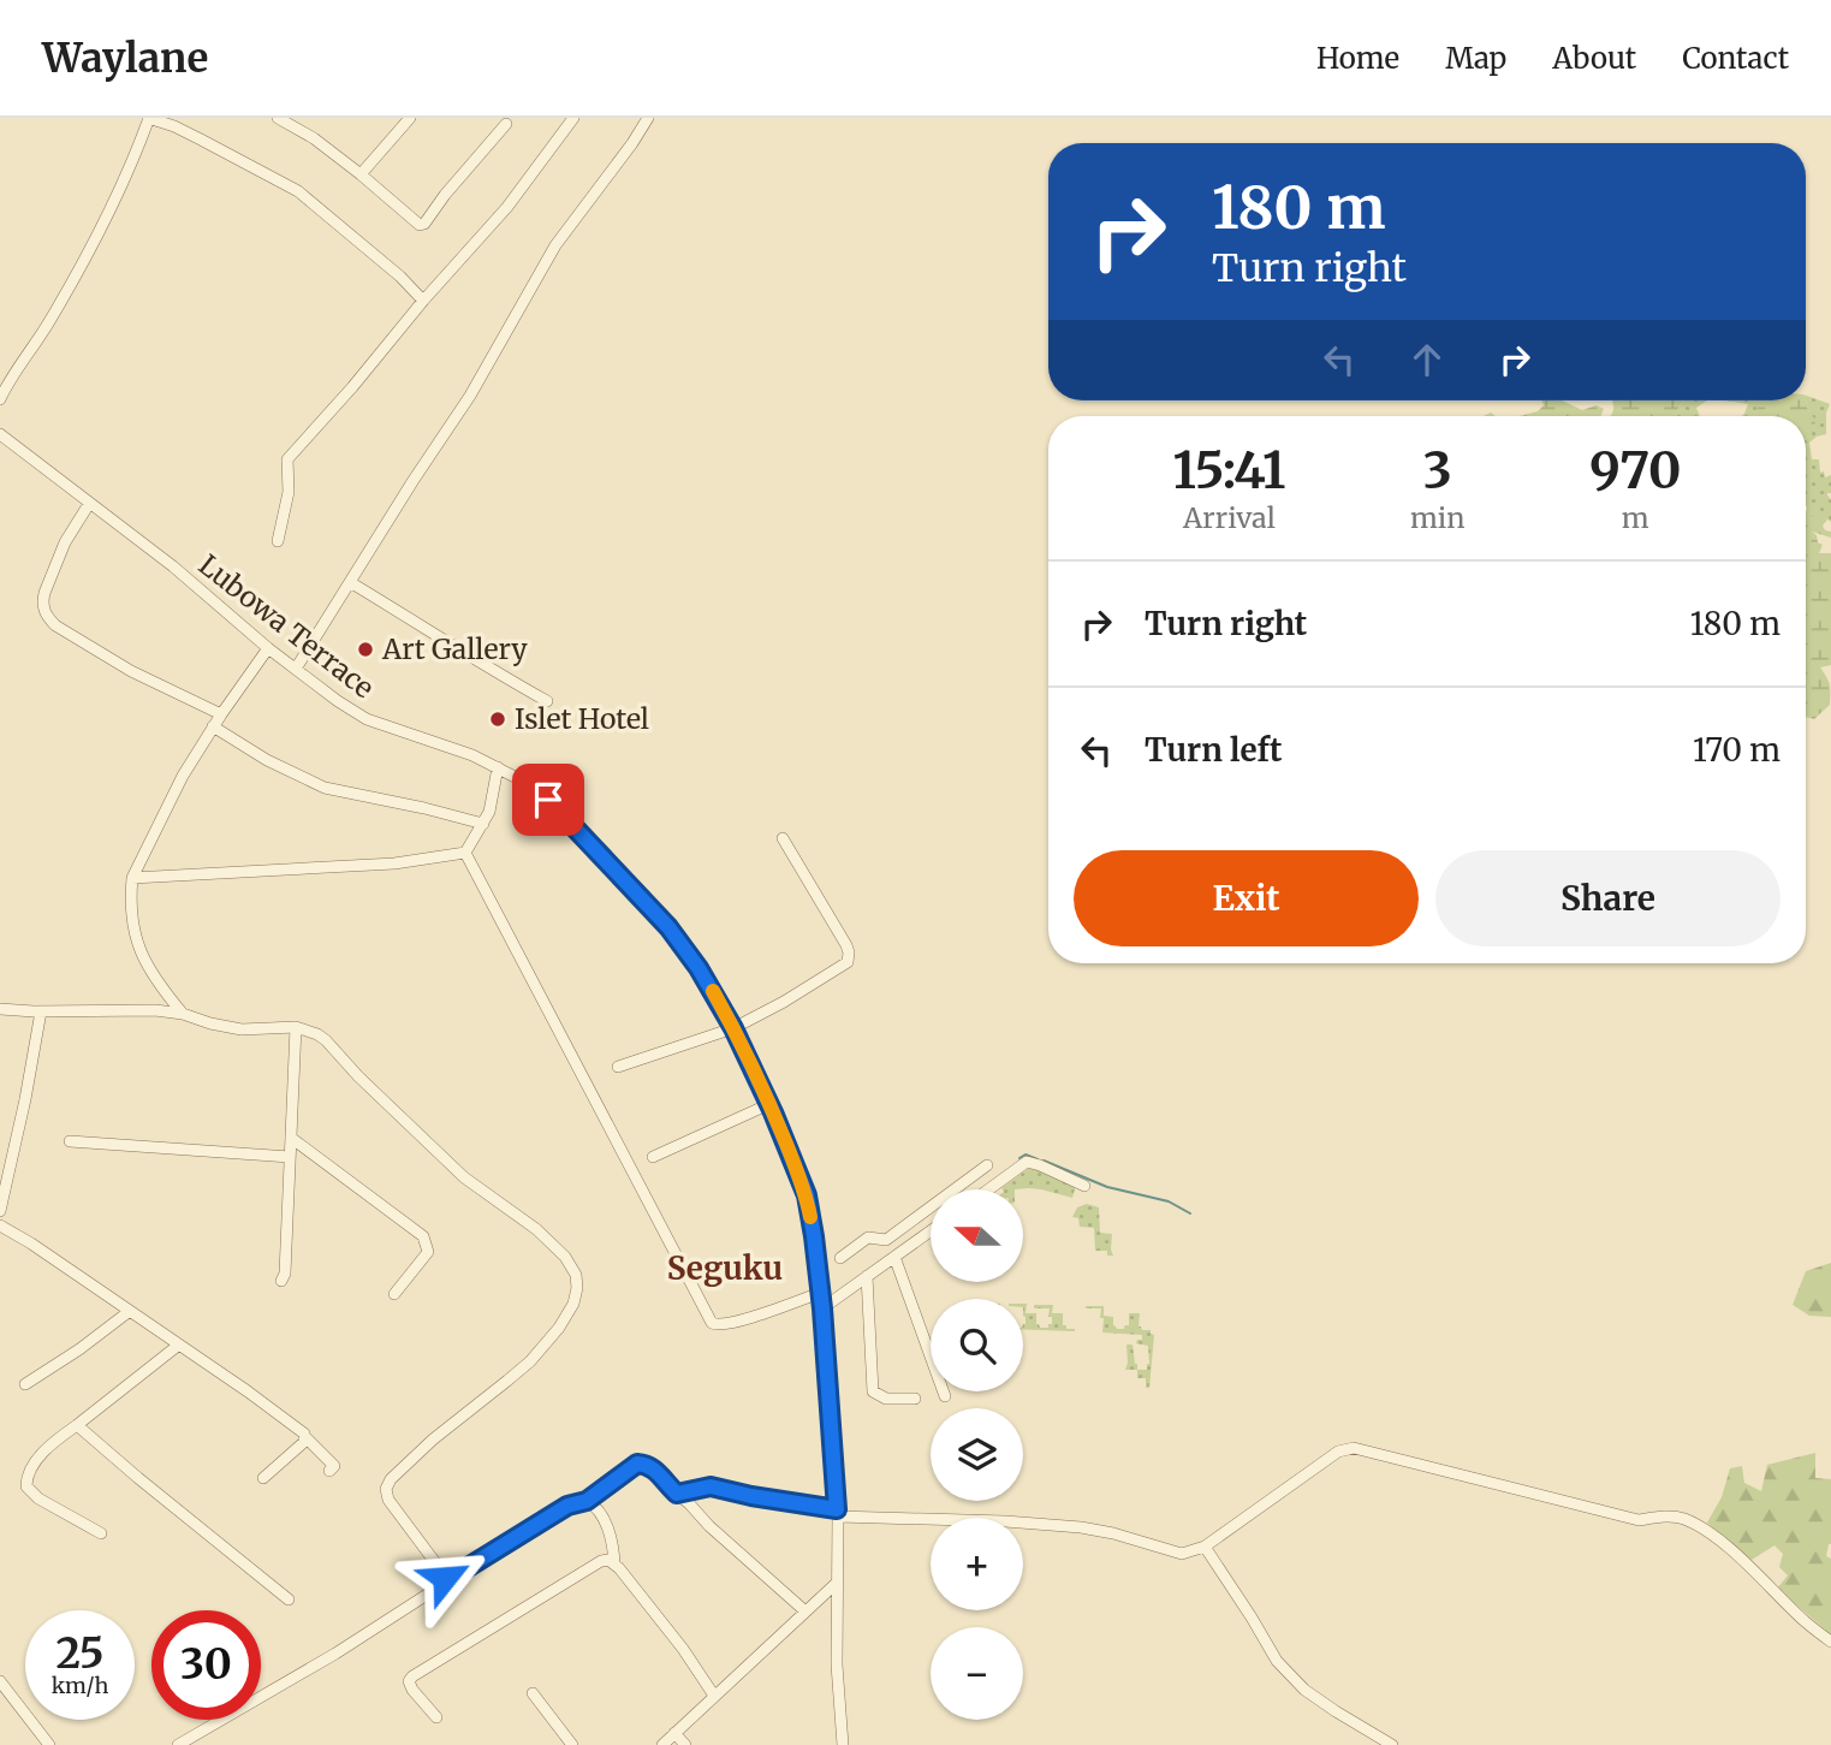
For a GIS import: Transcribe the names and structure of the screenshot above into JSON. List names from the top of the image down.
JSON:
{
  "streets": {
    "street": ["Lubowa Terrace"]
  },
  "districts": ["Seguku"],
  "places": ["Art Gallery", "Islet Hotel"],
  "north": "left",
  "page": {
    "header": "Waylane",
    "nav": [
      "Home",
      "Map",
      "About",
      "Contact"
    ],
    "turn": ["180 m", "Turn right"],
    "eta": [
      "15:41",
      "Arrival",
      "3",
      "min",
      "970",
      "m"
    ],
    "list": [
      {
        "name": "Turn right",
        "value": "180 m"
      },
      {
        "name": "Turn left",
        "value": "170 m"
      }
    ],
    "buttons": ["Exit", "Share"],
    "map_buttons": ["+", "−"],
    "speed": "25 km/h",
    "limit": "30"
  }
}
